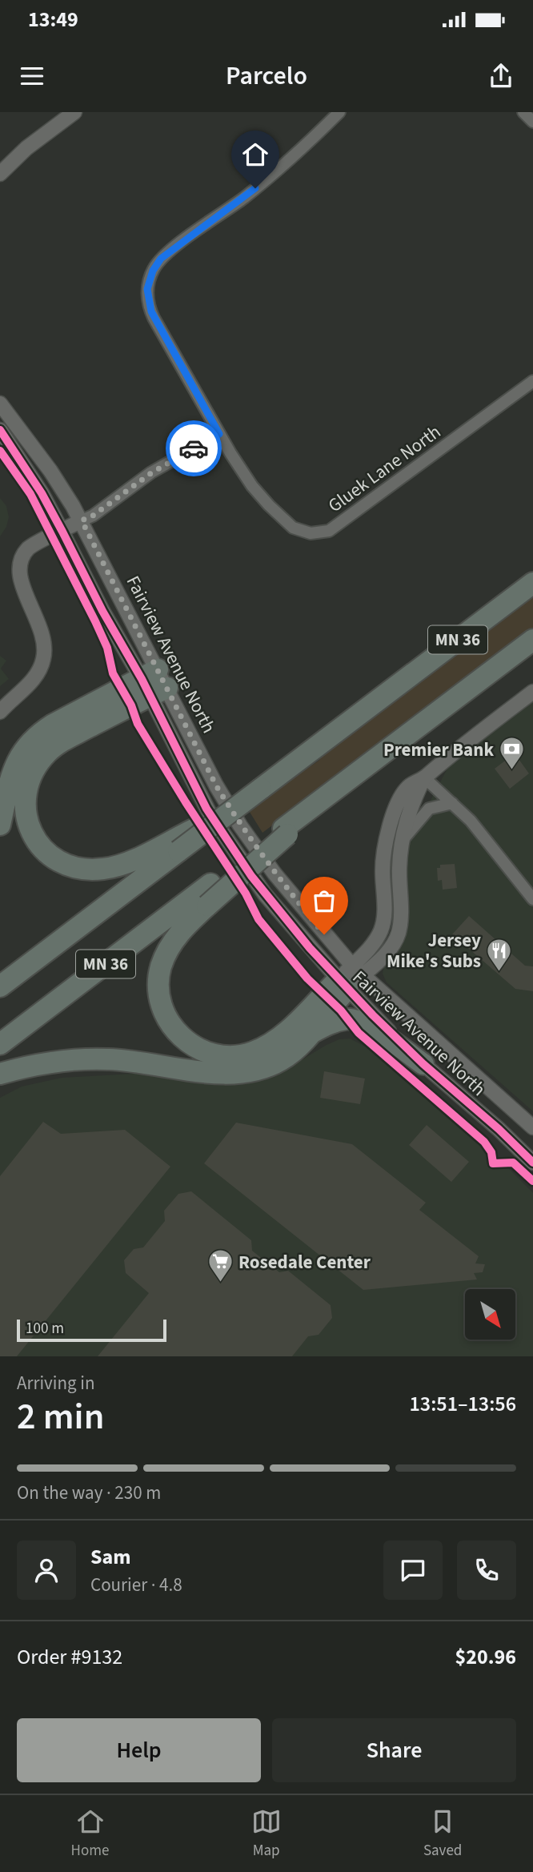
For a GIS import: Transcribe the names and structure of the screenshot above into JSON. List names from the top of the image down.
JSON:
{
  "streets": {
    "highway": ["MN 36"],
    "street": ["Gluek Lane North", "Fairview Avenue North"]
  },
  "places": {
    "bank": ["Premier Bank"],
    "restaurant": ["Jersey Mike's Subs"],
    "supermarket": ["Rosedale Center"]
  },
  "scale_bar": "100 m",
  "north": "bottom right",
  "page": {
    "status": "13:49",
    "header": "Parcelo",
    "scale": "100 m",
    "heading": ["2 min", "Arriving in", "13:51–13:56"],
    "panel": [
      "Sam",
      "Courier · 4.8",
      "Order #9132",
      "$20.96"
    ],
    "bar": "On the way · 230 m",
    "buttons": ["Help", "Share"],
    "tabs": ["Home", "Map", "Saved"]
  }
}
